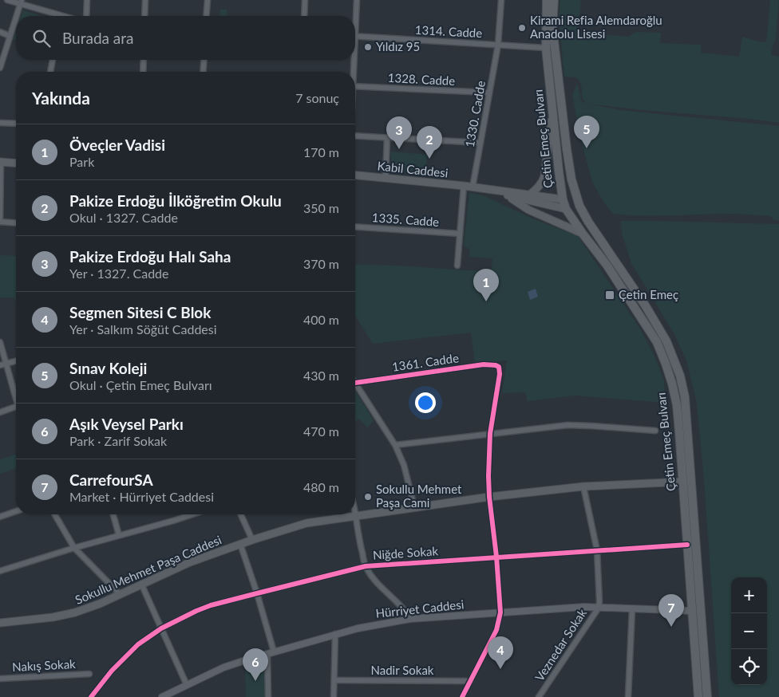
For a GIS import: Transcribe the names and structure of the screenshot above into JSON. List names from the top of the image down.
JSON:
{
  "streets": {
    "main road": ["Çetin Emeç Bulvarı", "Kabil Caddesi", "Sokullu Mehmet Paşa Caddesi"],
    "street": [
      "1314. Cadde",
      "1328. Cadde",
      "1330. Cadde",
      "1335. Cadde",
      "1361. Cadde",
      "Niğde Sokak",
      "Hürriyet Caddesi",
      "Veznedar Sokak",
      "Nakış Sokak",
      "Nadir Sokak"
    ]
  },
  "crossings": [
    ["1314. Cadde", "1330. Cadde"],
    ["1314. Cadde", "Çetin Emeç Bulvarı"],
    ["1328. Cadde", "1330. Cadde"],
    ["1330. Cadde", "Kabil Caddesi"],
    ["Çetin Emeç Bulvarı", "Kabil Caddesi"],
    ["Çetin Emeç Bulvarı", "Niğde Sokak"],
    ["Çetin Emeç Bulvarı", "Sokullu Mehmet Paşa Caddesi"],
    ["Çetin Emeç Bulvarı", "Hürriyet Caddesi"],
    ["Niğde Sokak", "Veznedar Sokak"],
    ["Sokullu Mehmet Paşa Caddesi", "Veznedar Sokak"],
    ["Hürriyet Caddesi", "Veznedar Sokak"]
  ],
  "places": {
    "other": ["Kirami Refia Alemdaroğlu Anadolu Lisesi", "Yıldız 95", "Sokullu Mehmet Paşa Cami"],
    "transit": ["Çetin Emeç"]
  },
  "page": {
    "search": "Burada ara",
    "heading": ["Yakında", "7 sonuç"],
    "pins": [
      "5",
      "3",
      "2",
      "1",
      "7",
      "4",
      "6"
    ],
    "list": [
      {
        "mark": "1",
        "name": "Öveçler Vadisi",
        "note": "Park",
        "value": "170 m"
      },
      {
        "mark": "2",
        "name": "Pakize Erdoğu İlköğretim Okulu",
        "note": "Okul · 1327. Cadde",
        "value": "350 m"
      },
      {
        "mark": "3",
        "name": "Pakize Erdoğu Halı Saha",
        "note": "Yer · 1327. Cadde",
        "value": "370 m"
      },
      {
        "mark": "4",
        "name": "Segmen Sitesi C Blok",
        "note": "Yer · Salkım Söğüt Caddesi",
        "value": "400 m"
      },
      {
        "mark": "5",
        "name": "Sınav Koleji",
        "note": "Okul · Çetin Emeç Bulvarı",
        "value": "430 m"
      },
      {
        "mark": "6",
        "name": "Aşık Veysel Parkı",
        "note": "Park · Zarif Sokak",
        "value": "470 m"
      },
      {
        "mark": "7",
        "name": "CarrefourSA",
        "note": "Market · Hürriyet Caddesi",
        "value": "480 m"
      }
    ],
    "map_buttons": ["+", "−"]
  }
}
